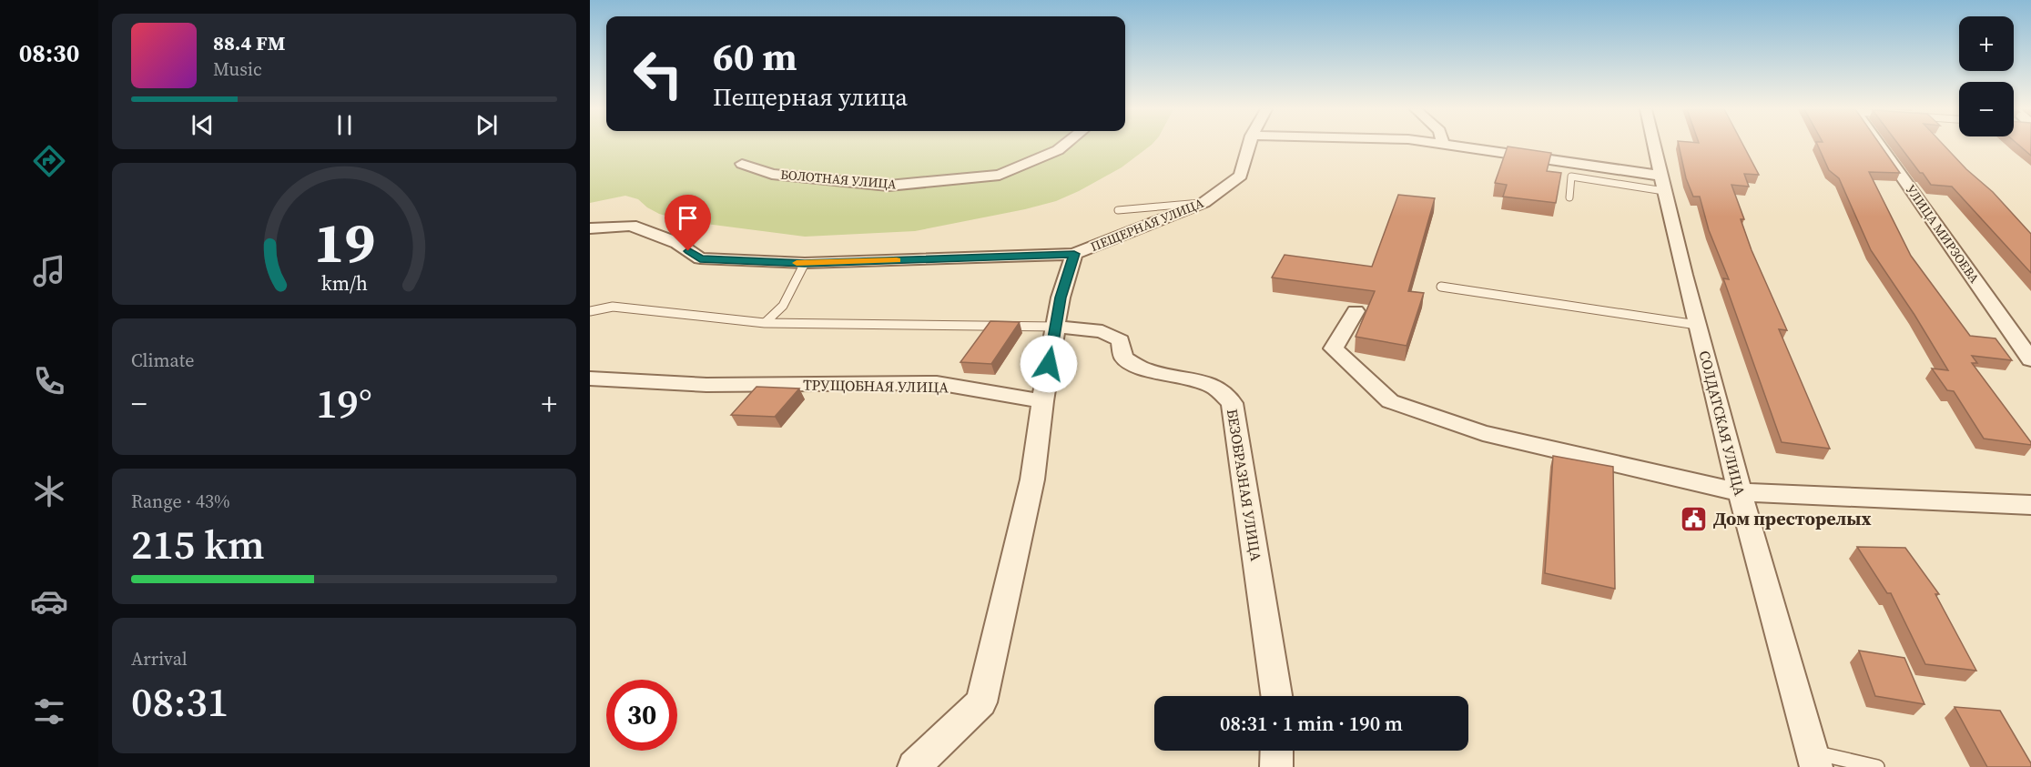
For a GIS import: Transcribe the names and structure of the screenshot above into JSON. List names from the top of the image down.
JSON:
{
  "streets": {
    "street": [
      "БОЛОТНАЯ УЛИЦА",
      "ПЕЩЕРНАЯ УЛИЦА",
      "УЛИЦА МИРЗОЕВА",
      "ТРУЩОБНАЯ УЛИЦА",
      "СОЛДАТСКАЯ УЛИЦА",
      "БЕЗОБРАЗНАЯ УЛИЦА"
    ]
  },
  "places": {
    "public building": ["Дом престорелых"]
  },
  "page": {
    "tabs": "08:30",
    "map_buttons": ["+", "−"],
    "turn": ["60 m", "Пещерная улица"],
    "song": ["88.4 FM", "Music"],
    "tile": [
      "Climate",
      ["Range · 43%", "215 km"],
      ["Arrival", "08:31"]
    ],
    "heat": ["−", "19°", "+"],
    "limit": "30",
    "trip": "08:31 · 1 min · 190 m",
    "gauge": ["19", "km/h"]
  }
}
